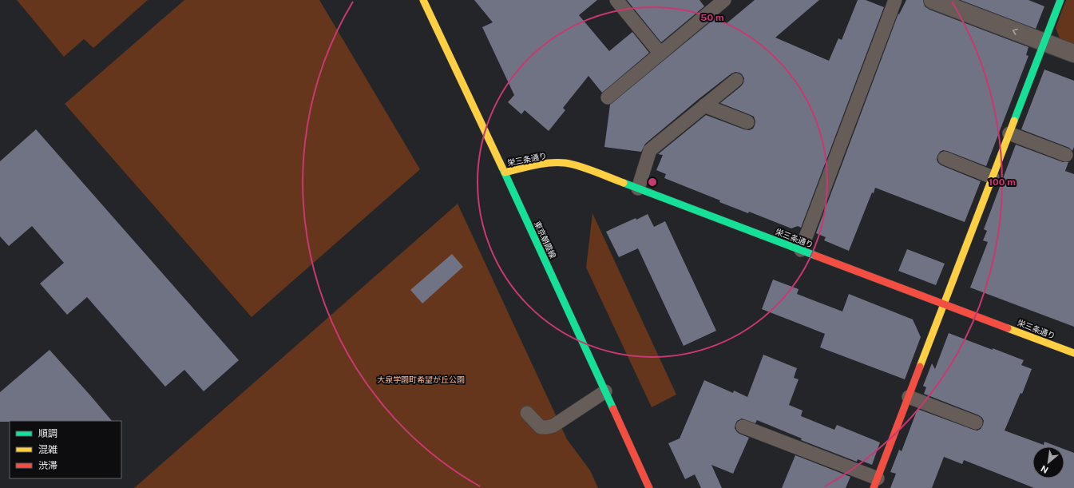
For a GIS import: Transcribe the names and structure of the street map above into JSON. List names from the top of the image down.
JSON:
{
  "streets": {
    "street": ["栄三条通り", "東京朝霞線"]
  },
  "crossings": [
    ["栄三条通り", "東京朝霞線"]
  ],
  "parks": ["大泉学園町希望が丘公園"],
  "legend": ["順調", "混雑", "渋滞"],
  "north": "bottom left",
  "rings": ["50 m", "100 m"]
}
